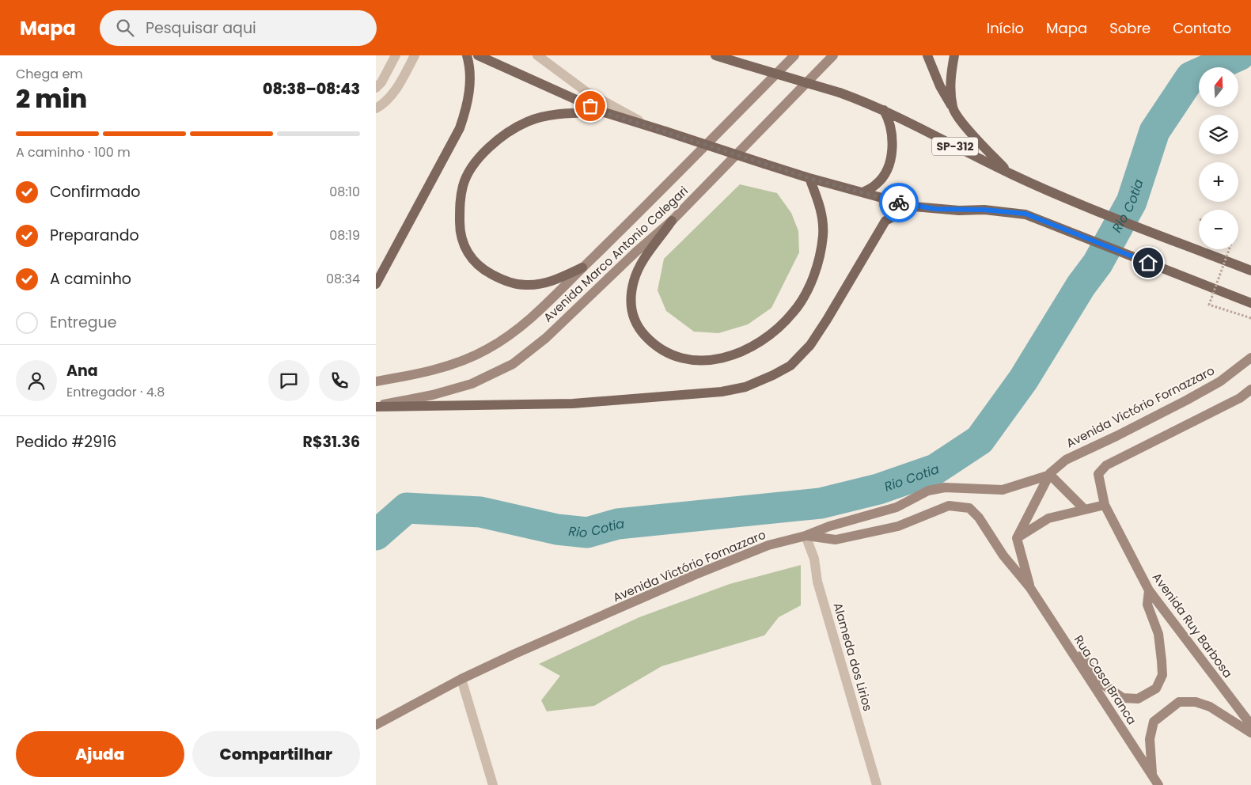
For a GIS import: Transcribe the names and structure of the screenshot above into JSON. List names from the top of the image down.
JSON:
{
  "streets": {
    "main road": [
      "SP-312",
      "Avenida Marco Antonio Calegari",
      "Avenida Victório Fornazzaro",
      "Avenida Ruy Barbosa",
      "Rua Casa Branca"
    ],
    "street": ["Alameda dos Lirios"]
  },
  "crossings": [
    ["Avenida Victório Fornazzaro", "Alameda dos Lirios"]
  ],
  "water": ["Rio Cotia"],
  "north": "top",
  "page": {
    "header": "Mapa",
    "search": "Pesquisar aqui",
    "nav": [
      "Início",
      "Mapa",
      "Sobre",
      "Contato"
    ],
    "heading": ["2 min", "Chega em", "08:38–08:43"],
    "panel": [
      "Ana",
      "Entregador · 4.8",
      "Pedido #2916",
      "R$31.36"
    ],
    "map_buttons": ["+", "−"],
    "bar": "A caminho · 100 m",
    "list": [
      ["Confirmado", "08:10"],
      ["Preparando", "08:19"],
      ["A caminho", "08:34"],
      "Entregue"
    ],
    "buttons": ["Ajuda", "Compartilhar"]
  }
}
